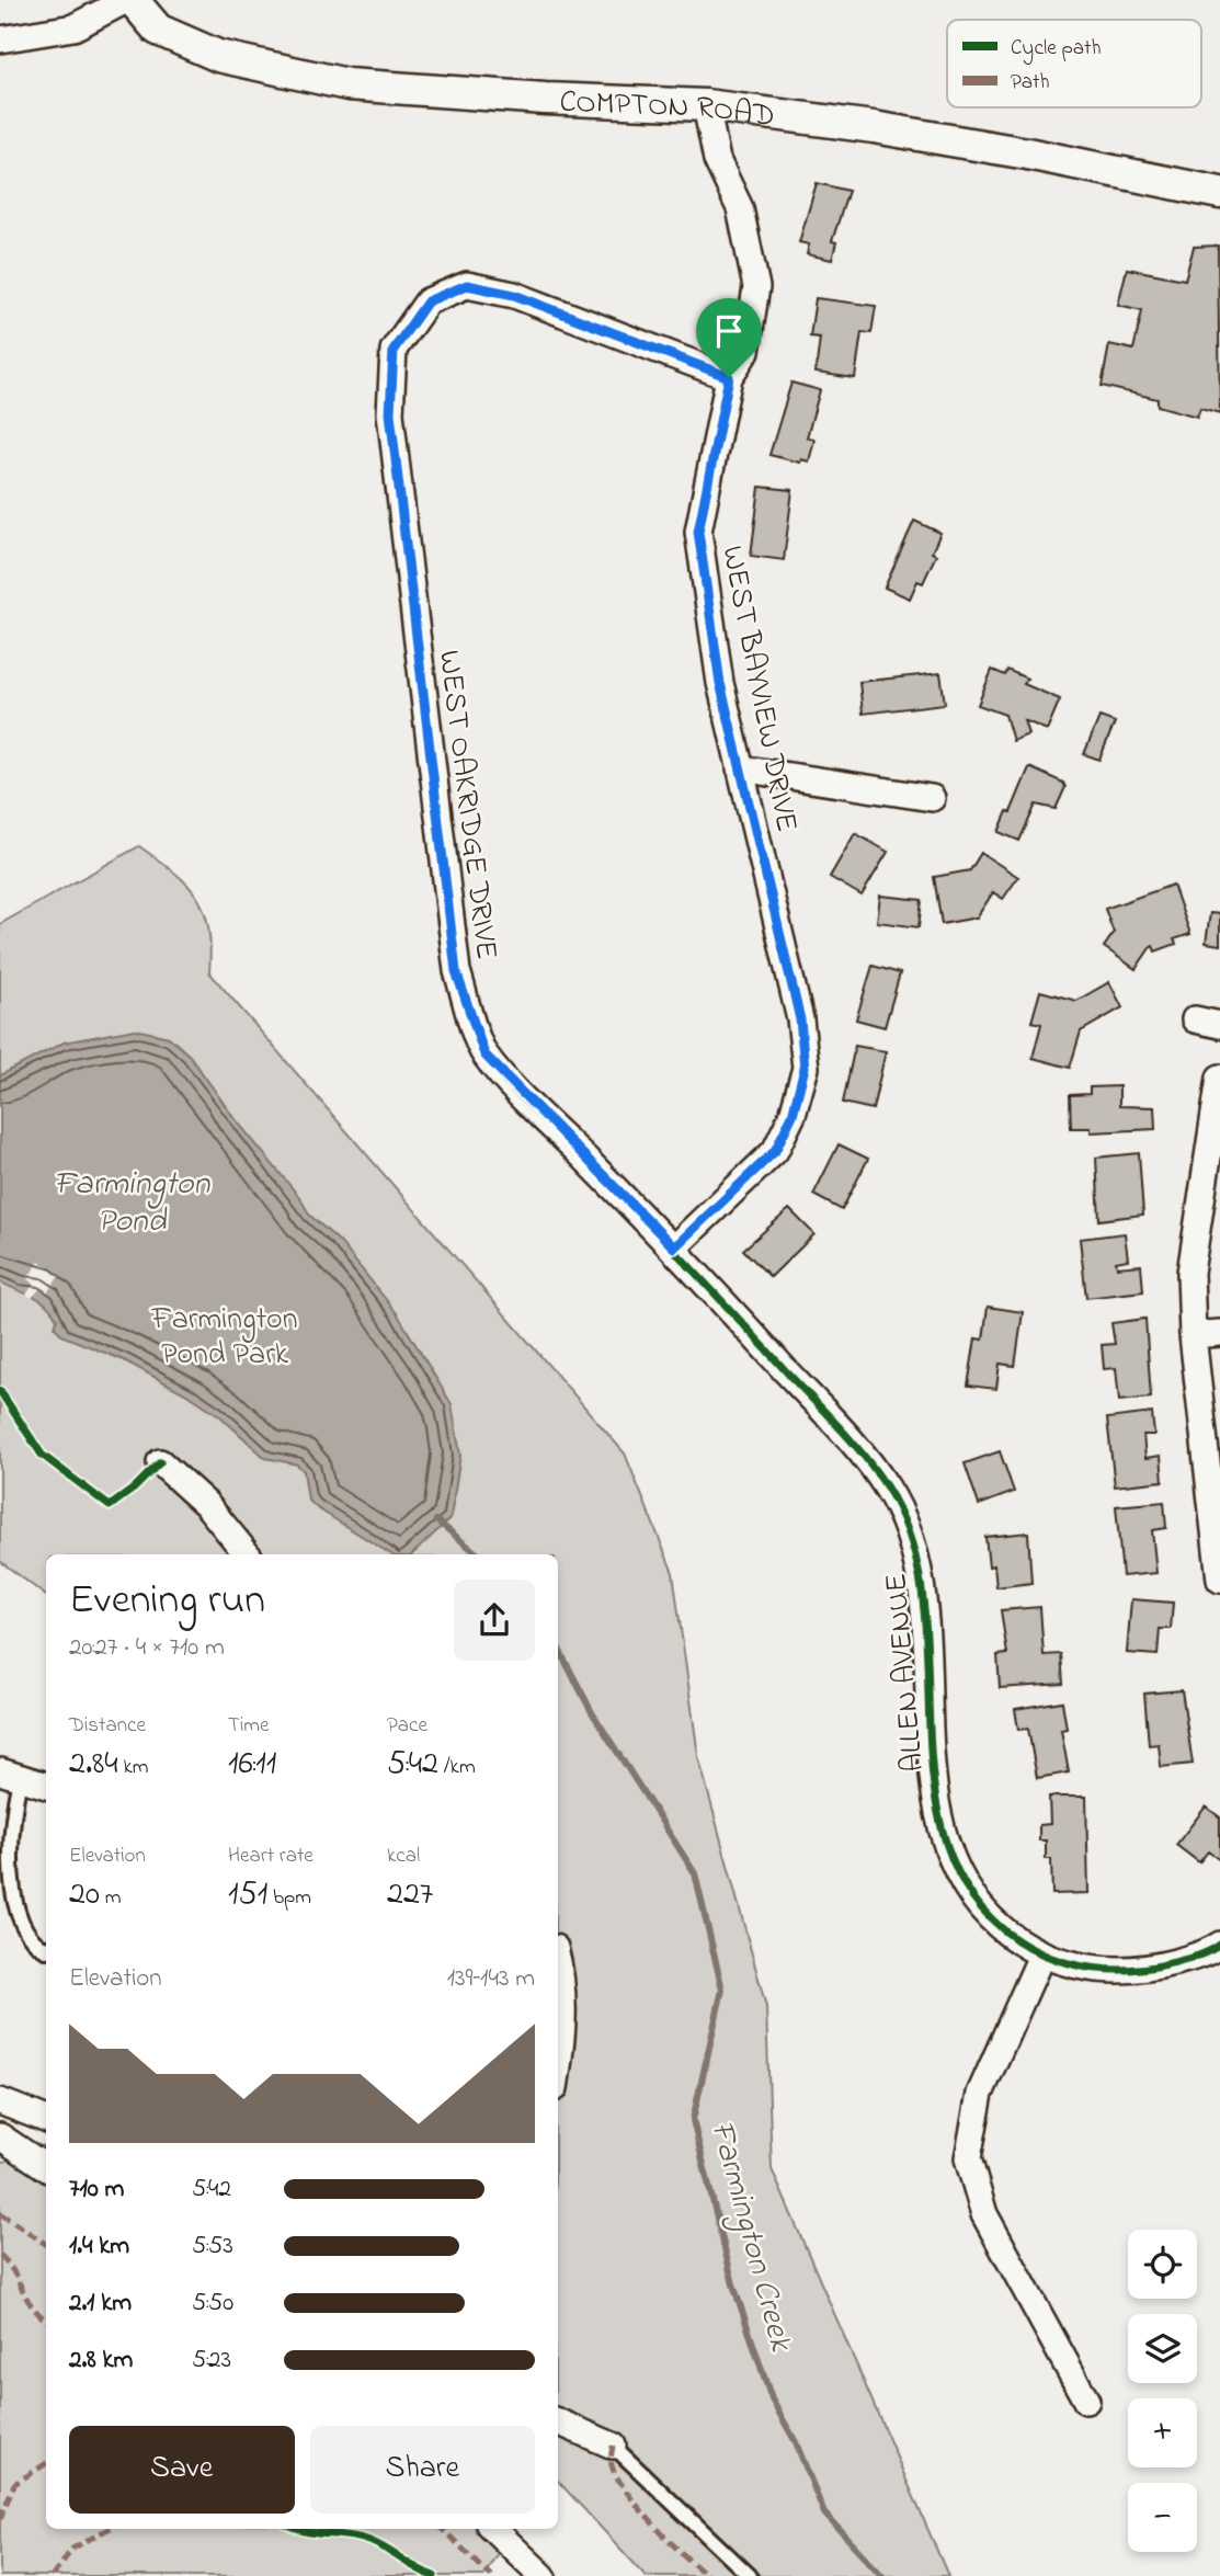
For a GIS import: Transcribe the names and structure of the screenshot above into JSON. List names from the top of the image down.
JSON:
{
  "streets": {
    "street": [
      "COMPTON ROAD",
      "WEST BAYVIEW DRIVE",
      "WEST OAKRIDGE DRIVE",
      "ALLEN AVENUE"
    ]
  },
  "crossings": [
    ["COMPTON ROAD", "WEST BAYVIEW DRIVE"],
    ["WEST BAYVIEW DRIVE", "WEST OAKRIDGE DRIVE"],
    ["WEST BAYVIEW DRIVE", "ALLEN AVENUE"],
    ["WEST OAKRIDGE DRIVE", "ALLEN AVENUE"]
  ],
  "water": ["Farmington Pond", "Farmington Creek"],
  "parks": ["Farmington Pond Park"],
  "legend": ["Cycle path", "Path"],
  "page": {
    "heading": ["Evening run", "20:27 · 4 × 710 m"],
    "stats": [
      ["Distance", "2.84 km"],
      ["Time", "16:11"],
      ["Pace", "5:42 /km"],
      ["Elevation", "20 m"],
      ["Heart rate", "151 bpm"],
      ["kcal", "227"]
    ],
    "chart": ["Elevation", "139–143 m"],
    "list": [
      {
        "name": "710 m",
        "note": "5:42"
      },
      {
        "name": "1.4 km",
        "note": "5:53"
      },
      {
        "name": "2.1 km",
        "note": "5:50"
      },
      {
        "name": "2.8 km",
        "note": "5:23"
      }
    ],
    "map_buttons": ["+", "−"],
    "buttons": ["Save", "Share"]
  }
}
